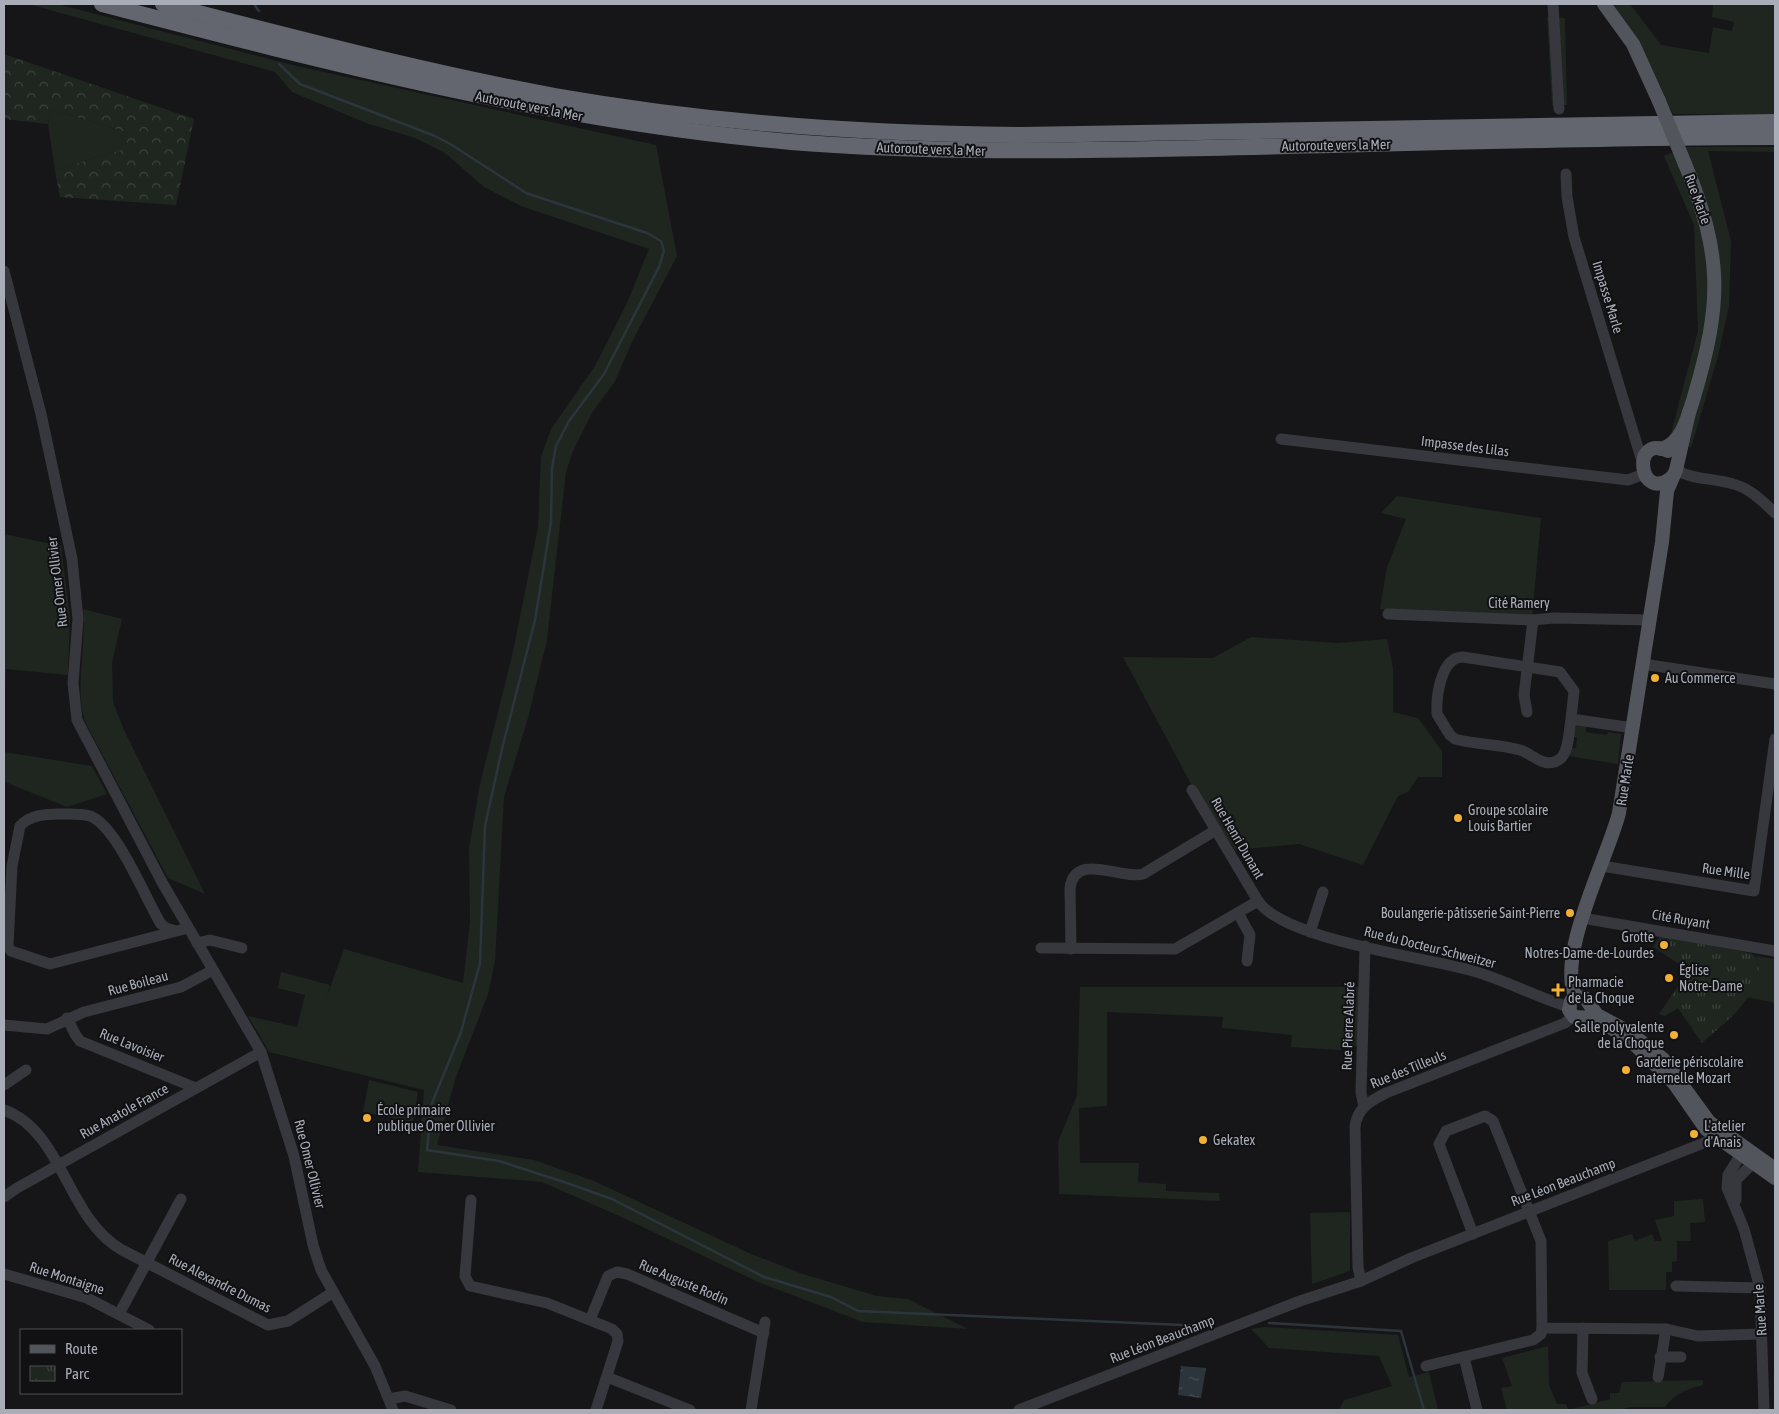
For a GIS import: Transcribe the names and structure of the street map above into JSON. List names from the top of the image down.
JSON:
{
  "streets": {
    "highway": ["Autoroute vers la Mer"],
    "main road": ["Rue Marle"],
    "street": [
      "Impasse Marle",
      "Impasse des Lilas",
      "Rue Omer Ollivier",
      "Cité Ramery",
      "Rue Henri Dunant",
      "Rue Mille",
      "Cité Ruyant",
      "Rue du Docteur Schweitzer",
      "Rue Boileau",
      "Rue Pierre Alabré",
      "Rue Lavoisier",
      "Rue des Tilleuls",
      "Rue Anatole France",
      "Rue Léon Beauchamp",
      "Rue Montaigne",
      "Rue Auguste Rodin",
      "Rue Alexandre Dumas"
    ]
  },
  "crossings": [
    ["Rue Marle", "Impasse Marle"],
    ["Rue Marle", "Impasse des Lilas"],
    ["Rue Marle", "Cité Ramery"],
    ["Rue Marle", "Rue Mille"],
    ["Rue Marle", "Cité Ruyant"],
    ["Rue Marle", "Rue du Docteur Schweitzer"],
    ["Rue Marle", "Rue des Tilleuls"],
    ["Impasse Marle", "Impasse des Lilas"],
    ["Rue Omer Ollivier", "Rue Boileau"],
    ["Rue Omer Ollivier", "Rue Anatole France"],
    ["Rue Omer Ollivier", "Rue Alexandre Dumas"],
    ["Rue Henri Dunant", "Rue du Docteur Schweitzer"],
    ["Rue du Docteur Schweitzer", "Rue Pierre Alabré"],
    ["Rue du Docteur Schweitzer", "Rue des Tilleuls"],
    ["Rue Boileau", "Rue Lavoisier"],
    ["Rue Pierre Alabré", "Rue des Tilleuls"],
    ["Rue Lavoisier", "Rue Anatole France"],
    ["Rue des Tilleuls", "Rue Léon Beauchamp"],
    ["Rue Anatole France", "Rue Alexandre Dumas"]
  ],
  "places": {
    "other": [
      "Au Commerce",
      "Groupe scolaire Louis Bartier",
      "Boulangerie-pâtisserie Saint-Pierre",
      "Grotte Notres-Dame-de-Lourdes",
      "Église Notre-Dame",
      "Salle polyvalente de la Choque",
      "Garderie périscolaire maternelle Mozart",
      "École primaire publique Omer Ollivier",
      "L'atelier d'Anais",
      "Gekatex"
    ],
    "health": ["Pharmacie de la Choque"]
  },
  "legend": ["Route", "Parc"]
}
